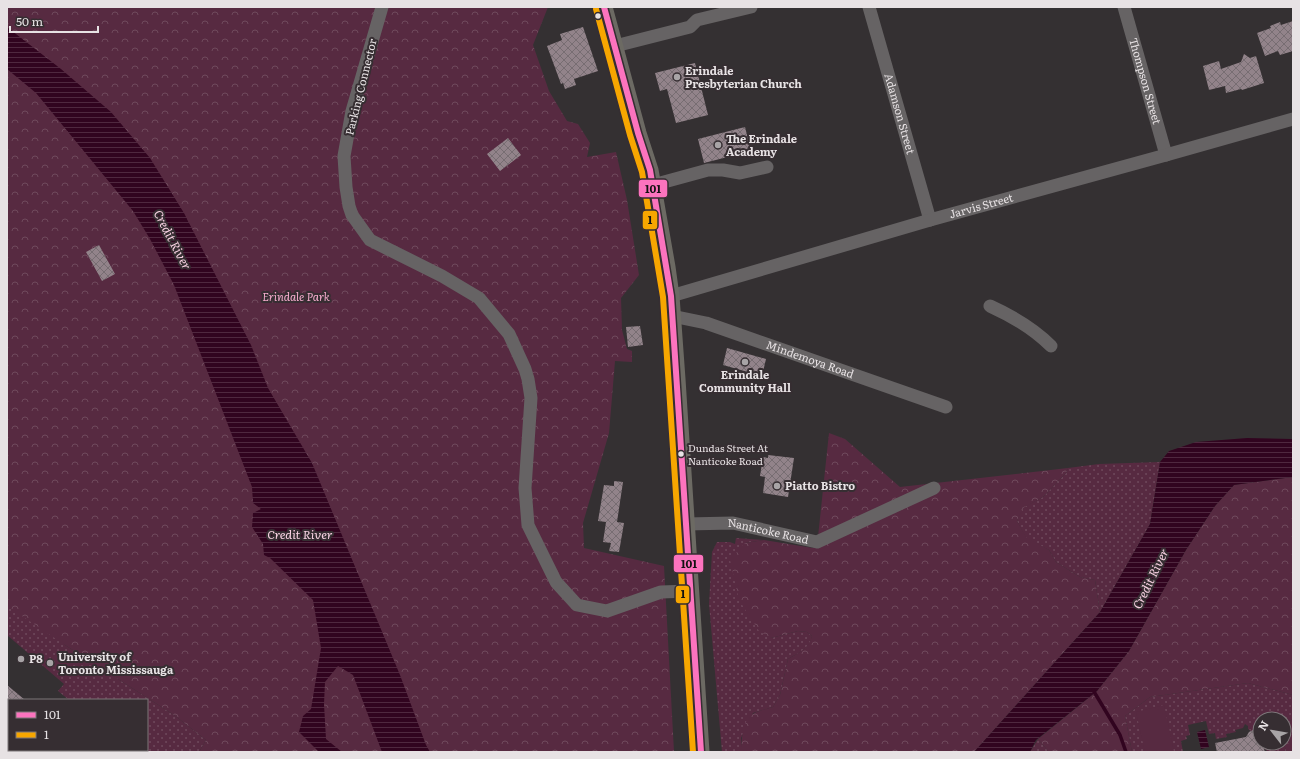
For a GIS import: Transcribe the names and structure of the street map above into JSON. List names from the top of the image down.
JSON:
{
  "streets": {
    "street": [
      "Thompson Street",
      "Parking Connector",
      "Adamson Street",
      "Jarvis Street",
      "Mindemoya Road",
      "Nanticoke Road"
    ]
  },
  "crossings": [
    ["Thompson Street", "Jarvis Street"],
    ["Adamson Street", "Jarvis Street"]
  ],
  "water": ["Credit River"],
  "parks": ["Erindale Park"],
  "places": [
    "Erindale Presbyterian Church",
    "The Erindale Academy",
    "Erindale Community Hall",
    "Dundas Street At Nanticoke Road",
    "Piatto Bistro",
    "P8",
    "University of Toronto Mississauga"
  ],
  "lines": ["transit line 101", "transit line 1"],
  "legend": ["101", "1"],
  "scale_bar": "50 m",
  "north": "top left"
}
